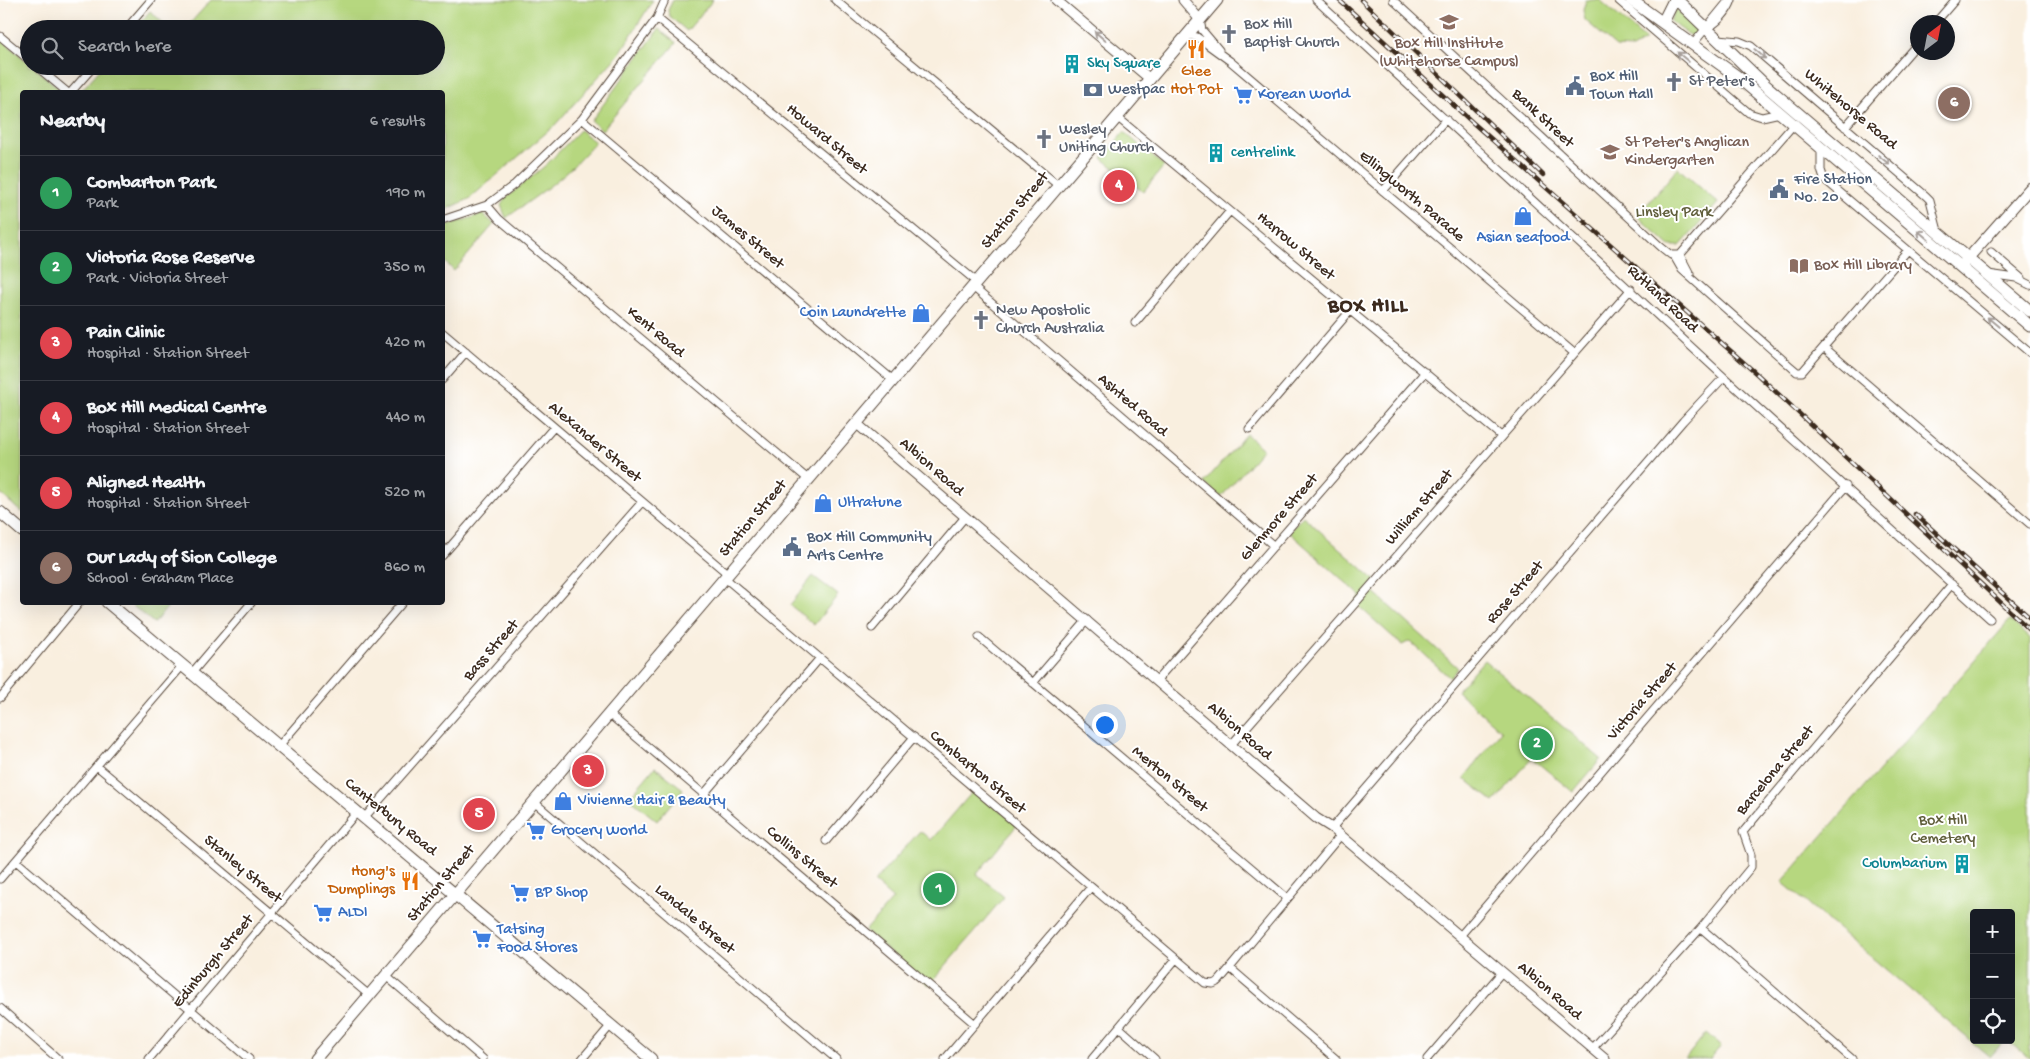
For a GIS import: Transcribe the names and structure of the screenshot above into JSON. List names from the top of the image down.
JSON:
{
  "streets": {
    "main road": ["Station Street", "Canterbury Road"],
    "street": [
      "Whitehorse Road",
      "Bank Street",
      "Howard Street",
      "Ellingworth Parade",
      "James Street",
      "Harrow Street",
      "Rutland Road",
      "Kent Road",
      "Ashted Road",
      "Alexander Street",
      "Albion Road",
      "William Street",
      "Glenmore Street",
      "Rose Street",
      "Bass Street",
      "Victoria Street",
      "Barcelona Street",
      "Combarton Street",
      "Merton Street",
      "Collins Street",
      "Stanley Street",
      "Landale Street",
      "Edinburgh Street"
    ]
  },
  "crossings": [
    ["Howard Street", "Station Street"],
    ["Howard Street", "Ashted Road"],
    ["Ellingworth Parade", "Station Street"],
    ["Ellingworth Parade", "William Street"],
    ["Station Street", "James Street"],
    ["Station Street", "Harrow Street"],
    ["Station Street", "Kent Road"],
    ["Station Street", "Ashted Road"],
    ["Station Street", "Alexander Street"],
    ["Station Street", "Albion Road"],
    ["Station Street", "Combarton Street"],
    ["Station Street", "Canterbury Road"],
    ["Station Street", "Collins Street"],
    ["Station Street", "Stanley Street"],
    ["Station Street", "Landale Street"],
    ["Harrow Street", "William Street"],
    ["Harrow Street", "Glenmore Street"],
    ["Rutland Road", "William Street"],
    ["Rutland Road", "Rose Street"],
    ["Rutland Road", "Victoria Street"],
    ["Rutland Road", "Barcelona Street"],
    ["Ashted Road", "Glenmore Street"],
    ["Alexander Street", "Bass Street"],
    ["Alexander Street", "Combarton Street"],
    ["Albion Road", "William Street"],
    ["Albion Road", "Glenmore Street"],
    ["Albion Road", "Rose Street"],
    ["Albion Road", "Victoria Street"],
    ["Albion Road", "Barcelona Street"],
    ["Bass Street", "Canterbury Road"],
    ["Bass Street", "Edinburgh Street"],
    ["Canterbury Road", "Edinburgh Street"],
    ["Stanley Street", "Edinburgh Street"]
  ],
  "districts": ["BOX HILL"],
  "parks": ["Linsley Park", "Box Hill Cemetery"],
  "places": {
    "school or university": ["Box Hill Institute (Whitehorse Campus)", "St Peter's Anglican Kindergarten"],
    "church": [
      "Box Hill Baptist Church",
      "St Peter's",
      "Wesley Uniting Church",
      "New Apostolic Church Australia"
    ],
    "restaurant": ["Glee Hot Pot", "Hong's Dumplings"],
    "building": ["Sky Square", "centrelink", "Columbarium"],
    "public building": ["Box Hill Town Hall", "Fire Station No. 20", "Box Hill Community Arts Centre"],
    "bank": ["Westpac"],
    "supermarket": [
      "Korean World",
      "Grocery World",
      "BP Shop",
      "ALDI",
      "Tatsing Food Stores"
    ],
    "shop": [
      "Asian seafood",
      "Coin Laundrette",
      "Ultratune",
      "Vivienne Hair & Beauty"
    ],
    "library": ["Box Hill Library"]
  },
  "north": "top right",
  "page": {
    "search": "Search here",
    "pins": [
      "6",
      "4",
      "2",
      "3",
      "5",
      "1"
    ],
    "heading": ["Nearby", "6 results"],
    "list": [
      {
        "mark": "1",
        "name": "Combarton Park",
        "note": "Park",
        "value": "190 m"
      },
      {
        "mark": "2",
        "name": "Victoria Rose Reserve",
        "note": "Park · Victoria Street",
        "value": "350 m"
      },
      {
        "mark": "3",
        "name": "Pain Clinic",
        "note": "Hospital · Station Street",
        "value": "420 m"
      },
      {
        "mark": "4",
        "name": "Box Hill Medical Centre",
        "note": "Hospital · Station Street",
        "value": "440 m"
      },
      {
        "mark": "5",
        "name": "Aligned Health",
        "note": "Hospital · Station Street",
        "value": "520 m"
      },
      {
        "mark": "6",
        "name": "Our Lady of Sion College",
        "note": "School · Graham Place",
        "value": "860 m"
      }
    ],
    "map_buttons": ["+", "−"]
  }
}
